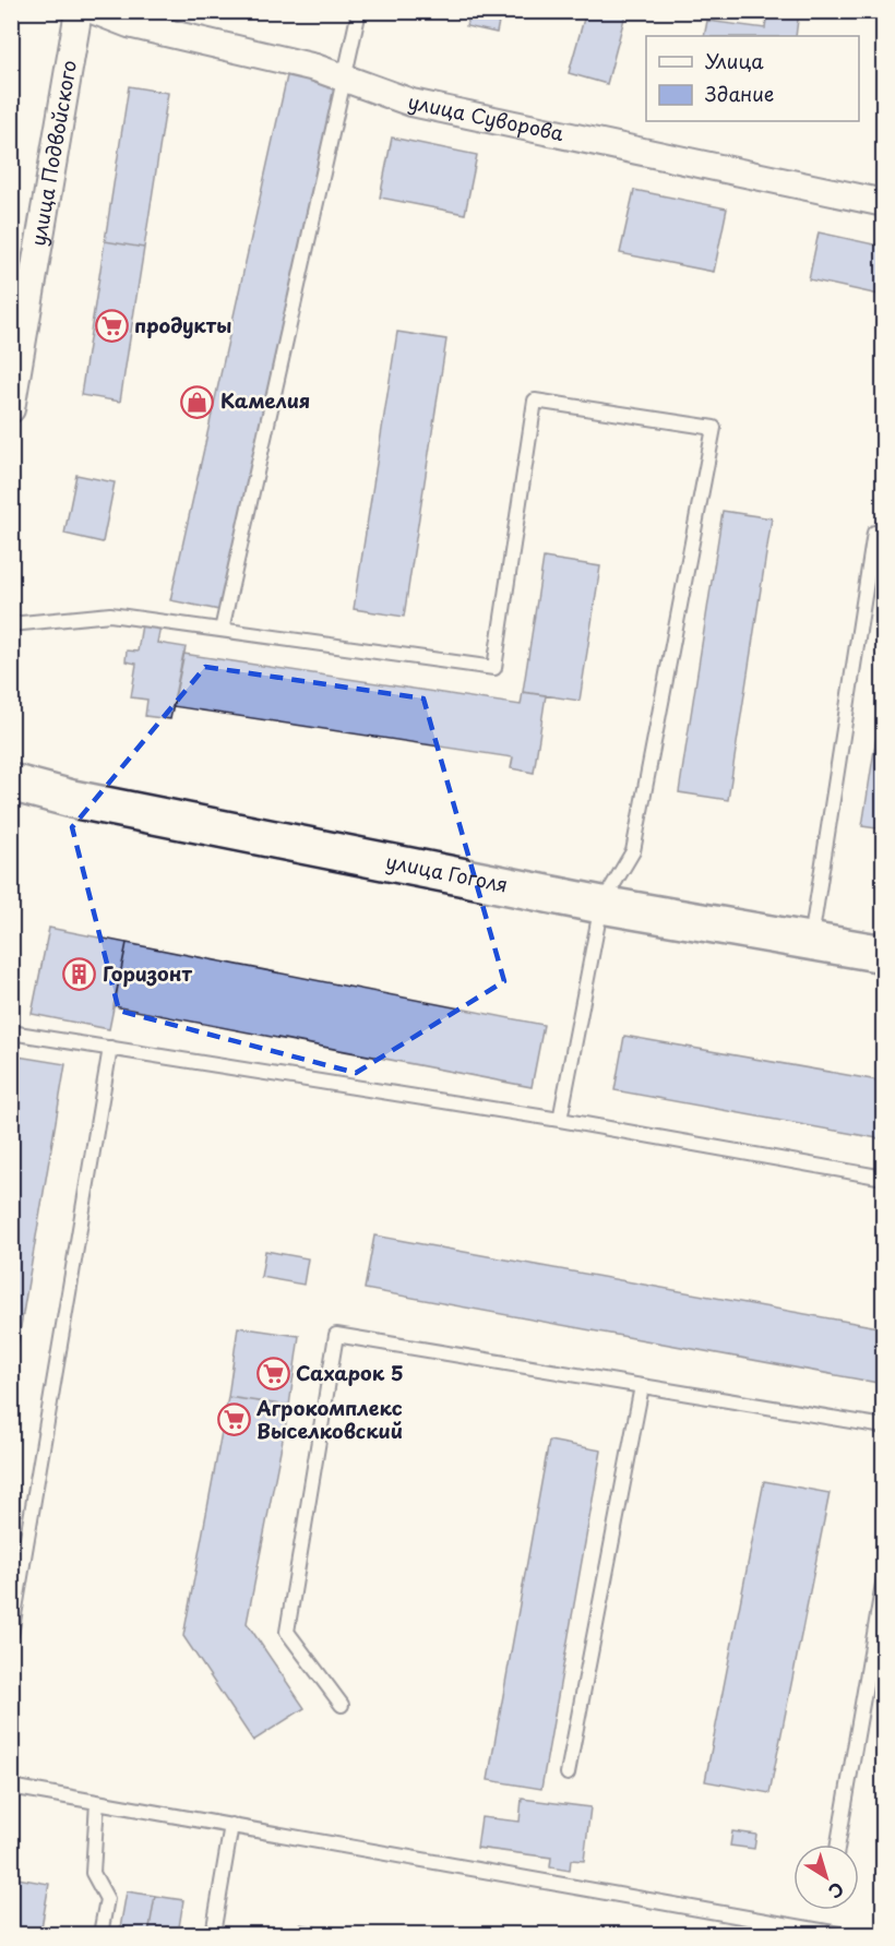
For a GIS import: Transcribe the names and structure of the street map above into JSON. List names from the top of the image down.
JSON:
{
  "streets": {
    "main road": ["улица Гоголя"],
    "street": ["улица Суворова", "улица Подвойского"]
  },
  "places": {
    "supermarket": ["продукты", "Сахарок 5", "Агрокомплекс Выселковский"],
    "shop": ["Камелия"],
    "building": ["Горизонт"]
  },
  "legend": ["Улица", "Здание"],
  "north": "bottom right"
}
